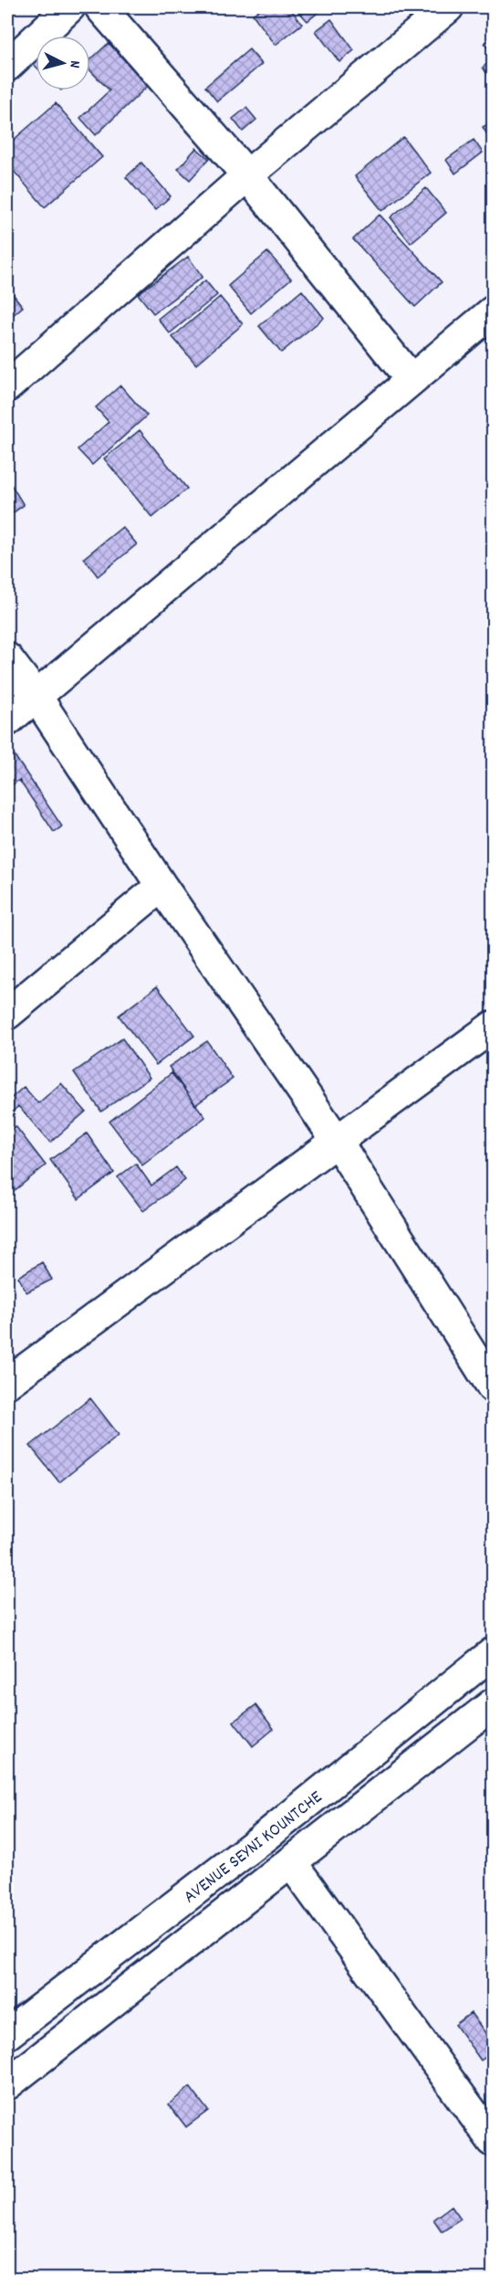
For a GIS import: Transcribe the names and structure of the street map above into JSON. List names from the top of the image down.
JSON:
{
  "streets": {
    "main road": ["AVENUE SEYNI KOUNTCHE"]
  },
  "north": "right"
}
